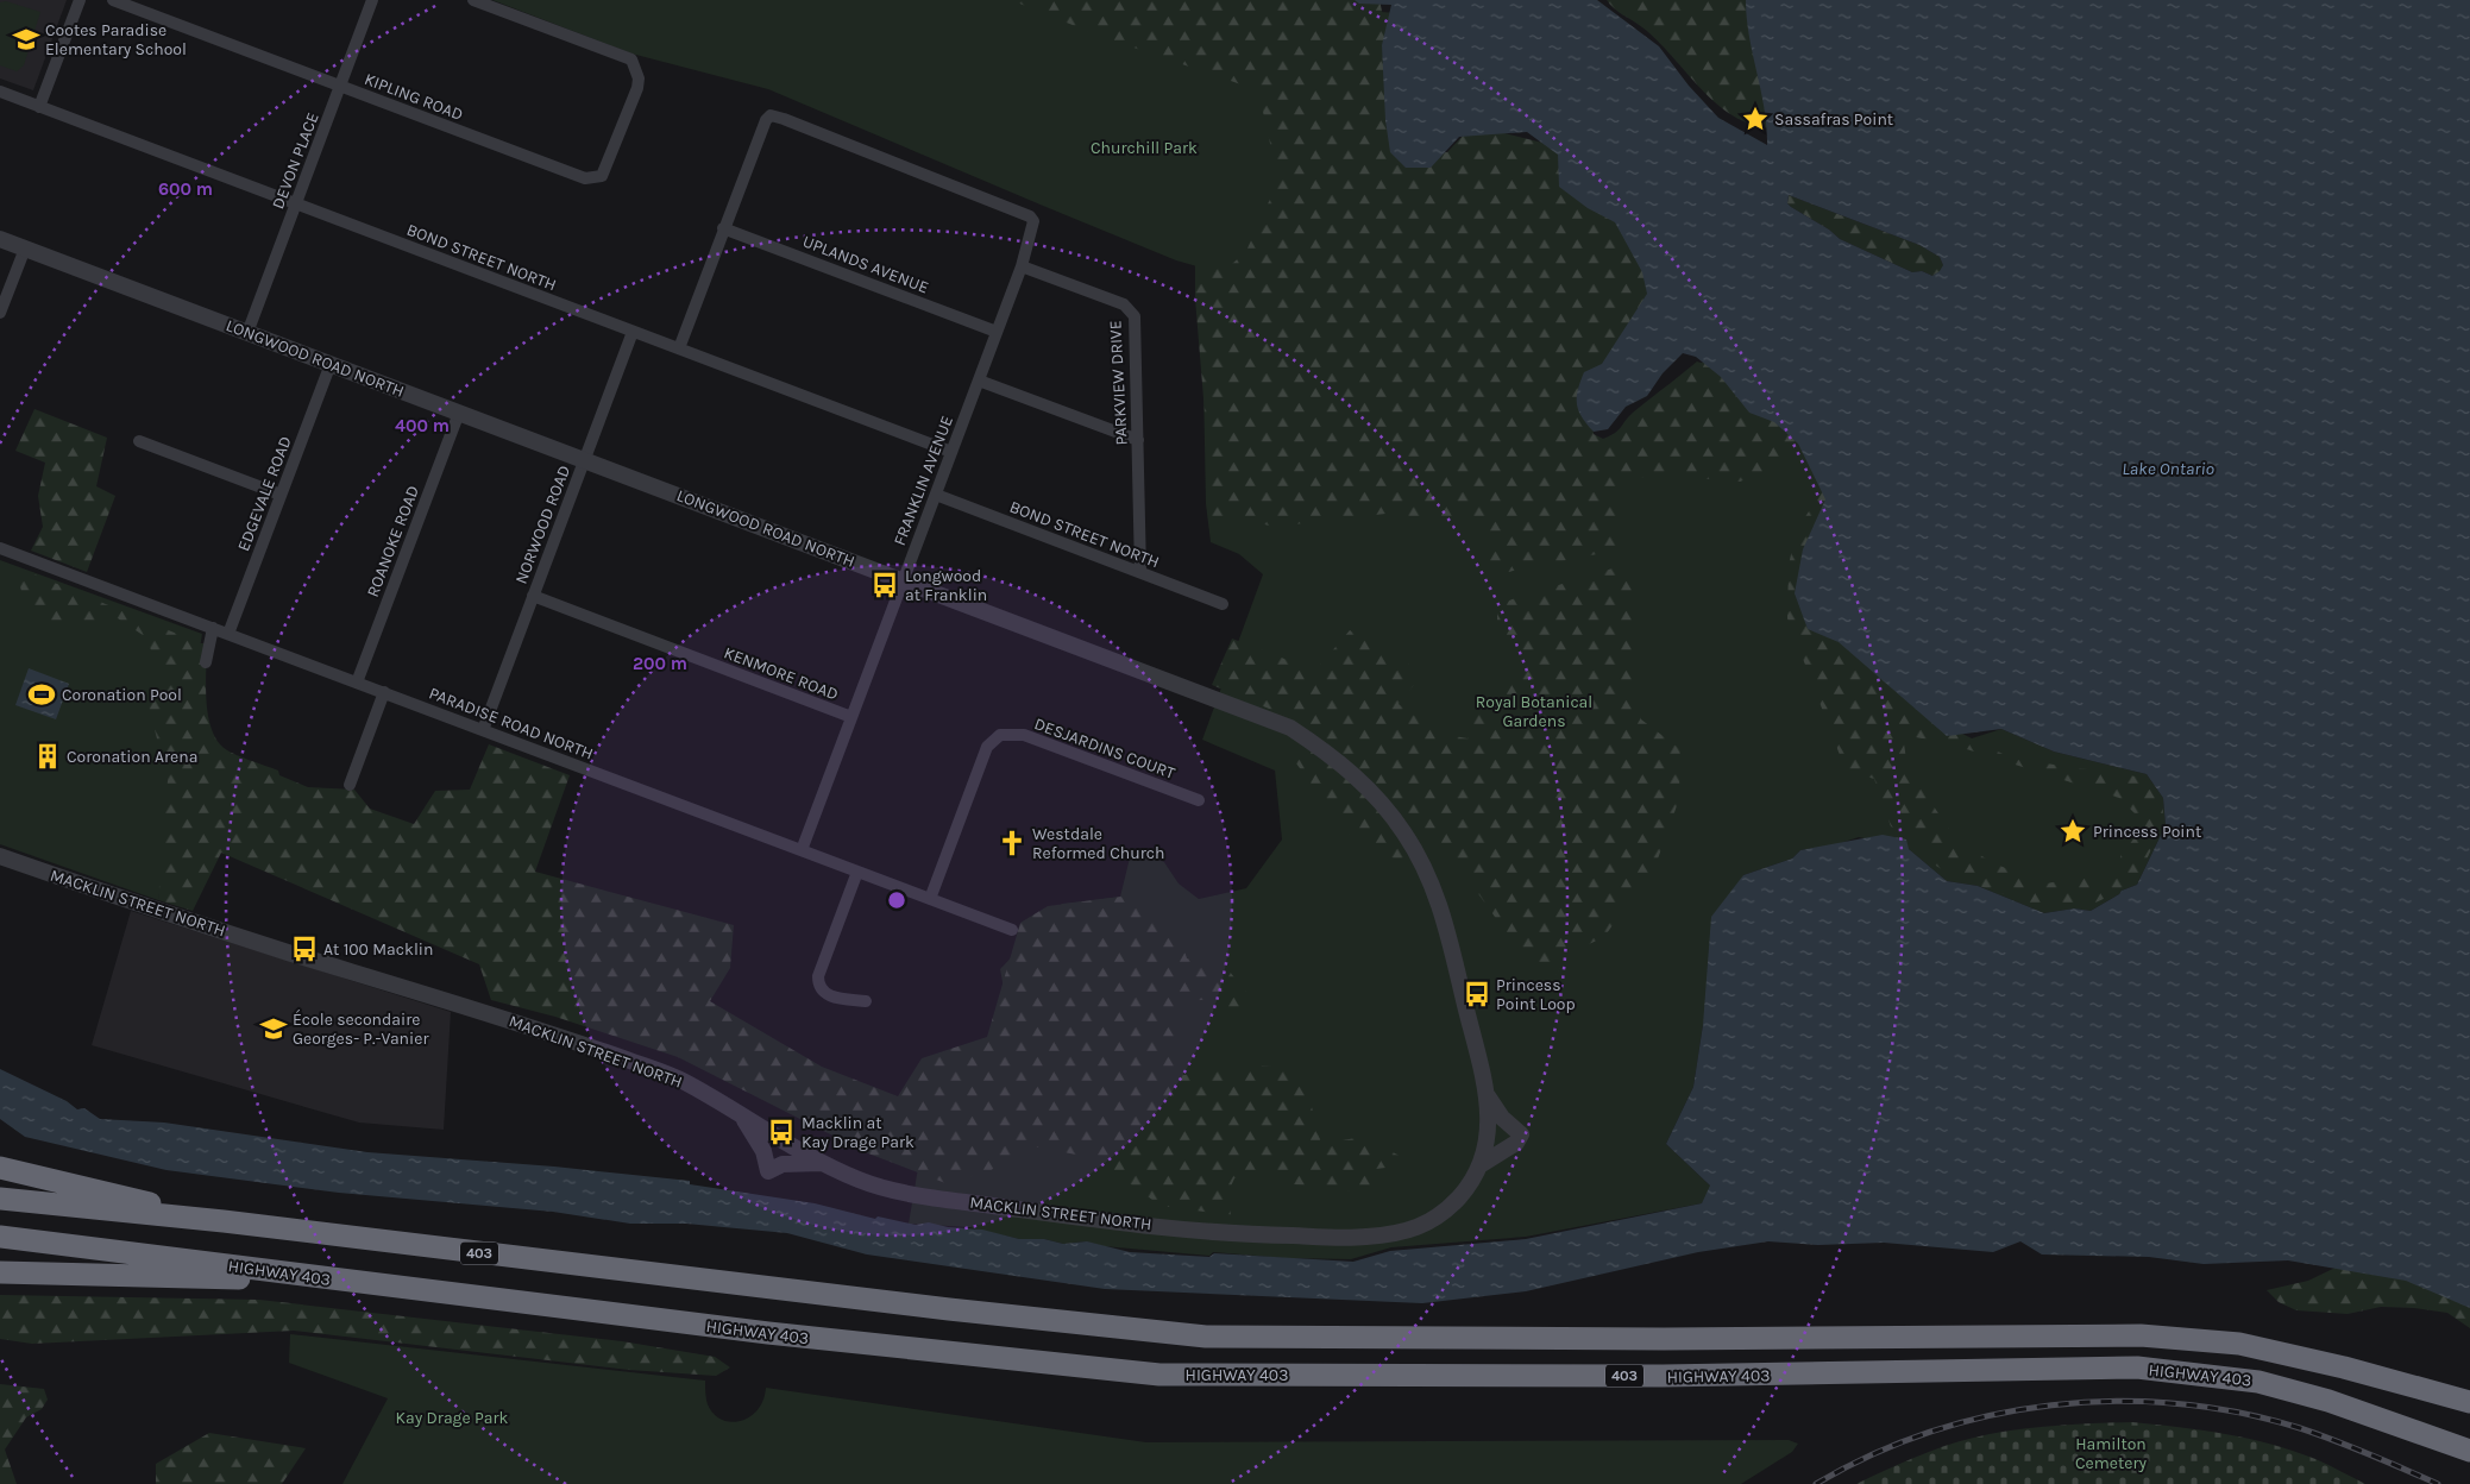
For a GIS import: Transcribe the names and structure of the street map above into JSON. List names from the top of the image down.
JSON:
{
  "streets": {
    "highway": ["403", "HIGHWAY 403"],
    "street": [
      "KIPLING ROAD",
      "DEVON PLACE",
      "BOND STREET NORTH",
      "UPLANDS AVENUE",
      "LONGWOOD ROAD NORTH",
      "PARKVIEW DRIVE",
      "FRANKLIN AVENUE",
      "EDGEVALE ROAD",
      "NORWOOD ROAD",
      "ROANOKE ROAD",
      "KENMORE ROAD",
      "PARADISE ROAD NORTH",
      "DESJARDINS COURT",
      "MACKLIN STREET NORTH"
    ]
  },
  "crossings": [
    ["KIPLING ROAD", "DEVON PLACE"],
    ["DEVON PLACE", "BOND STREET NORTH"],
    ["DEVON PLACE", "LONGWOOD ROAD NORTH"],
    ["BOND STREET NORTH", "PARKVIEW DRIVE"],
    ["BOND STREET NORTH", "FRANKLIN AVENUE"],
    ["BOND STREET NORTH", "NORWOOD ROAD"],
    ["UPLANDS AVENUE", "FRANKLIN AVENUE"],
    ["LONGWOOD ROAD NORTH", "FRANKLIN AVENUE"],
    ["LONGWOOD ROAD NORTH", "EDGEVALE ROAD"],
    ["LONGWOOD ROAD NORTH", "NORWOOD ROAD"],
    ["LONGWOOD ROAD NORTH", "ROANOKE ROAD"],
    ["LONGWOOD ROAD NORTH", "MACKLIN STREET NORTH"],
    ["PARKVIEW DRIVE", "FRANKLIN AVENUE"],
    ["FRANKLIN AVENUE", "KENMORE ROAD"],
    ["FRANKLIN AVENUE", "PARADISE ROAD NORTH"],
    ["EDGEVALE ROAD", "PARADISE ROAD NORTH"],
    ["NORWOOD ROAD", "KENMORE ROAD"],
    ["NORWOOD ROAD", "PARADISE ROAD NORTH"],
    ["ROANOKE ROAD", "PARADISE ROAD NORTH"],
    ["PARADISE ROAD NORTH", "DESJARDINS COURT"]
  ],
  "water": ["Lake Ontario"],
  "parks": [
    "Churchill Park",
    "Royal Botanical Gardens",
    "Kay Drage Park",
    "Hamilton Cemetery"
  ],
  "places": {
    "school or university": ["Cootes Paradise Elementary School", "École secondaire Georges- P.-Vanier"],
    "place": ["Sassafras Point", "Princess Point"],
    "bus stop": [
      "Longwood at Franklin",
      "At 100 Macklin",
      "Princess Point Loop",
      "Macklin at Kay Drage Park"
    ],
    "sports": ["Coronation Pool"],
    "building": ["Coronation Arena"],
    "church": ["Westdale Reformed Church"]
  },
  "rings": ["600 m", "400 m", "200 m"]
}
